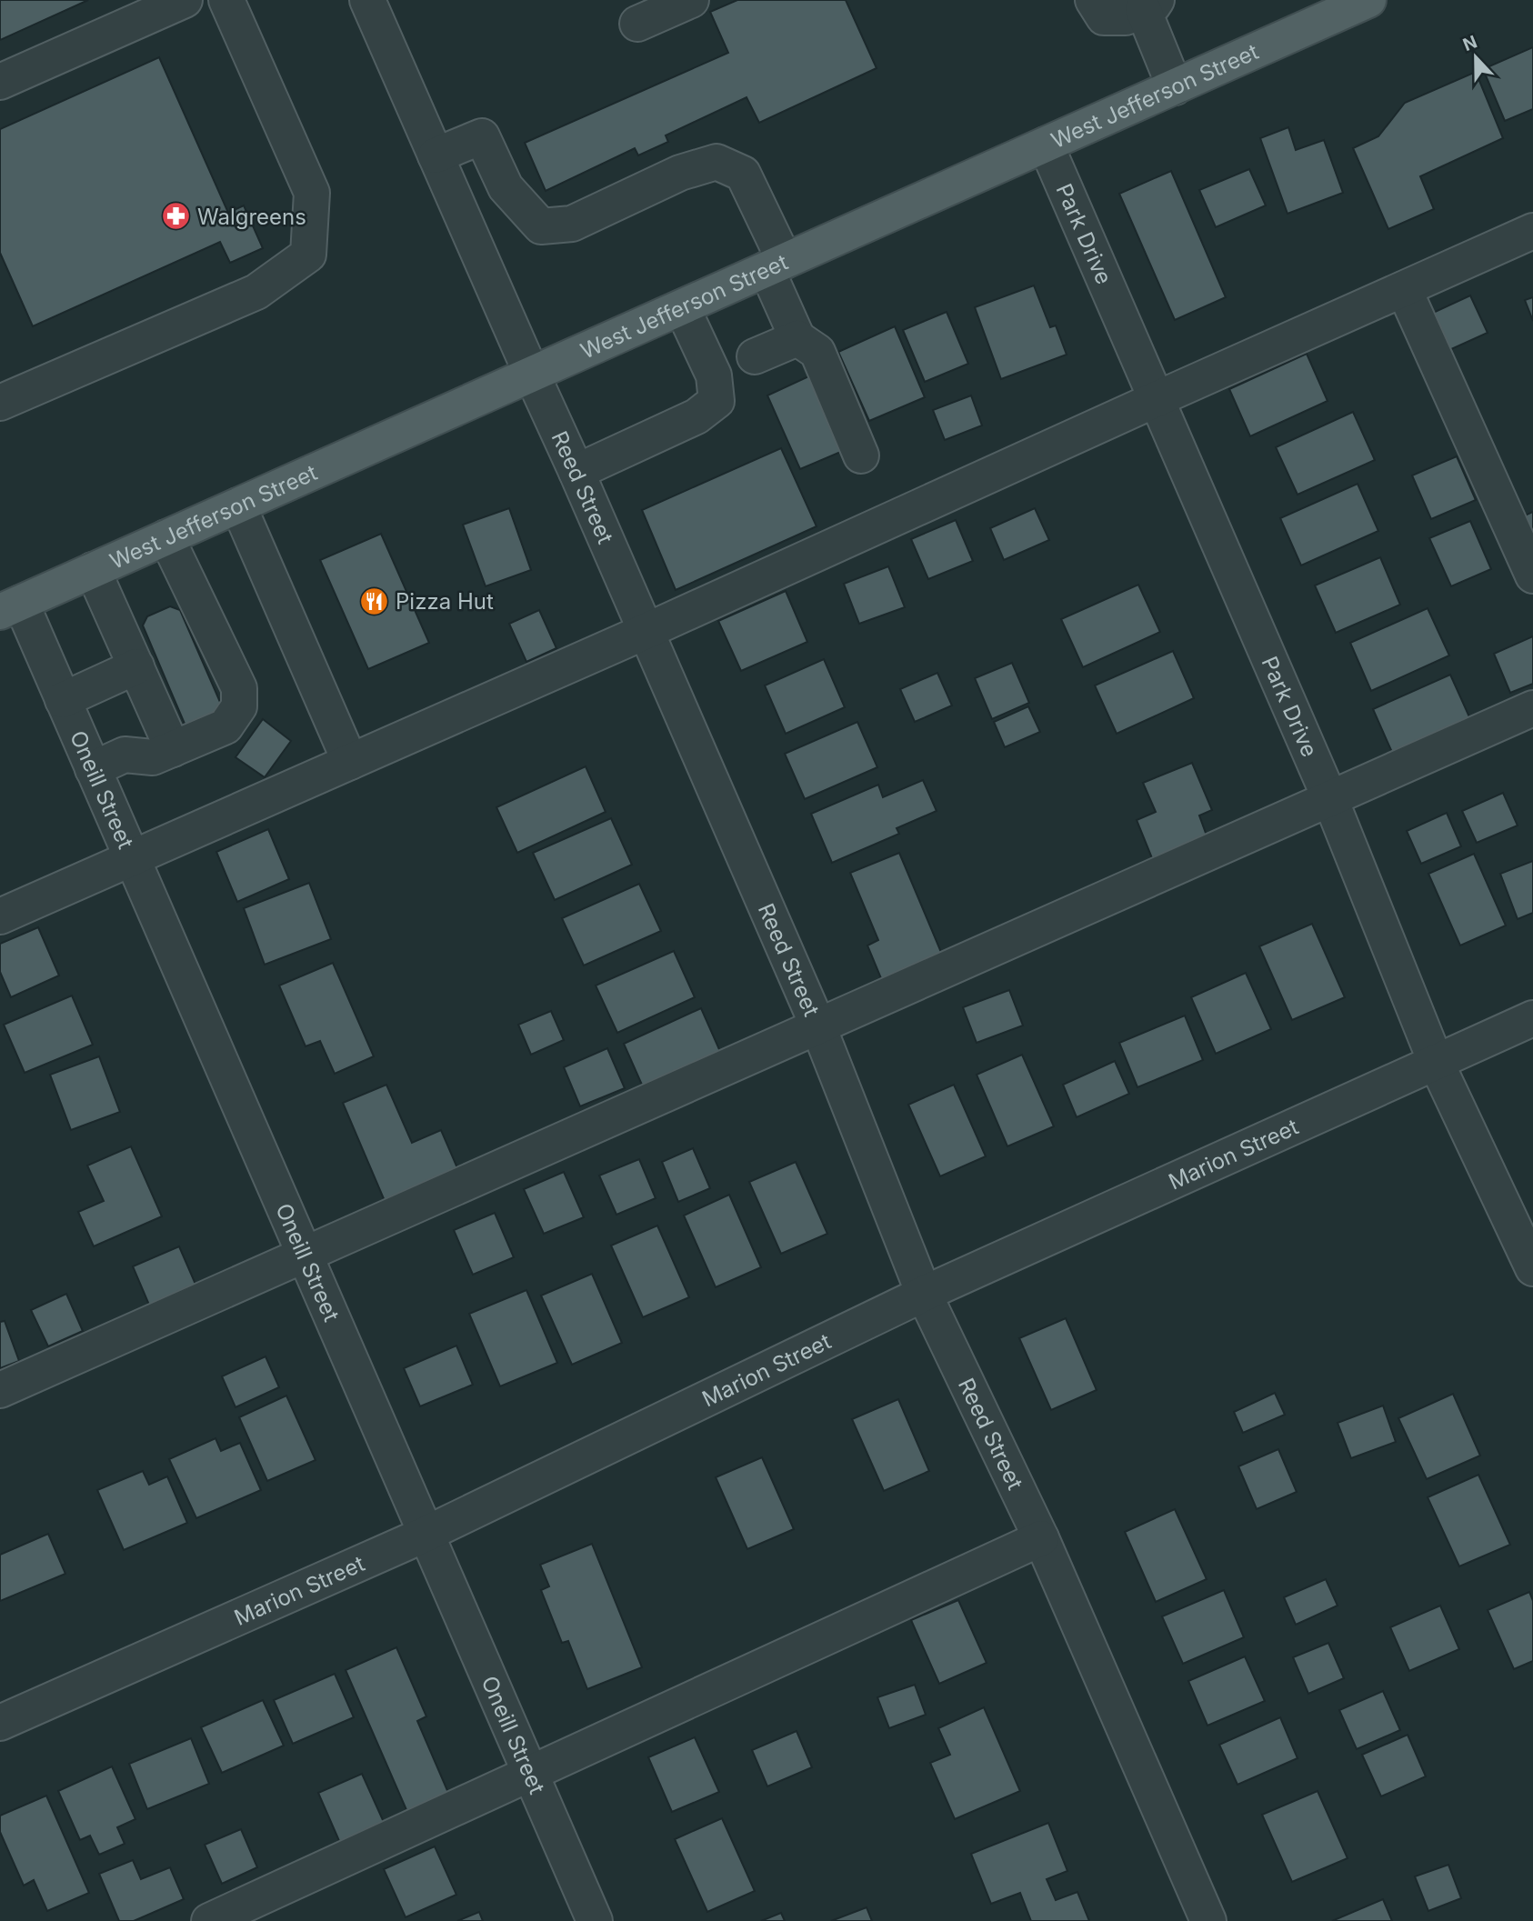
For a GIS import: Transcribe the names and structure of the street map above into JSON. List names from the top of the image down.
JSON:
{
  "streets": {
    "main road": ["West Jefferson Street"],
    "street": [
      "Park Drive",
      "Reed Street",
      "Oneill Street",
      "Marion Street"
    ]
  },
  "crossings": [
    ["West Jefferson Street", "Park Drive"],
    ["West Jefferson Street", "Reed Street"],
    ["West Jefferson Street", "Oneill Street"],
    ["Park Drive", "Marion Street"],
    ["Reed Street", "Marion Street"],
    ["Oneill Street", "Marion Street"]
  ],
  "places": {
    "pharmacy": ["Walgreens"],
    "restaurant": ["Pizza Hut"]
  },
  "north": "top"
}
